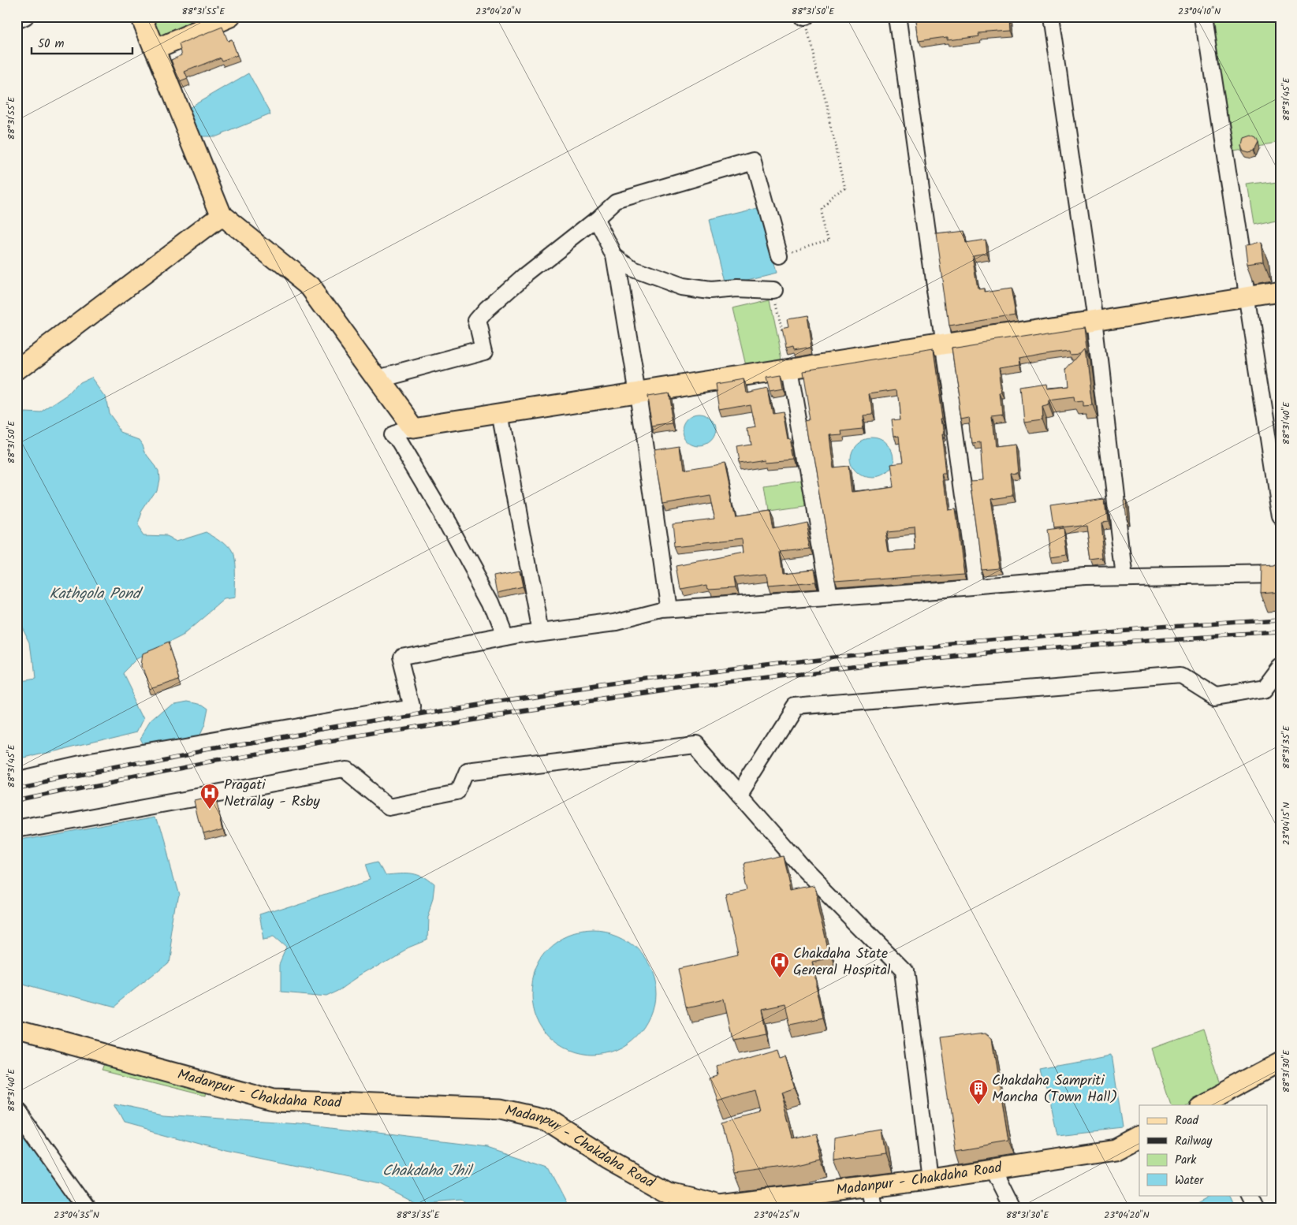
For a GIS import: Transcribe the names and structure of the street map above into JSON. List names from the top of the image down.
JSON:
{
  "streets": {
    "main road": ["Madanpur - Chakdaha Road"]
  },
  "water": ["Kathgola Pond", "Chakdaha Jhil"],
  "places": {
    "hospital": ["Pragati Netralay - Rsby", "Chakdaha State General Hospital"],
    "building": ["Chakdaha Sampriti Mancha (Town Hall)"]
  },
  "legend": [
    "Road",
    "Railway",
    "Park",
    "Water"
  ],
  "scale_bar": "50 m",
  "coordinates": [
    "88°31'55\"E",
    "23°04'20\"N",
    "88°31'50\"E",
    "23°04'10\"N",
    "88°31'45\"E",
    "88°31'40\"E",
    "88°31'35\"E",
    "23°04'15\"N",
    "88°31'30\"E",
    "23°04'35\"N",
    "23°04'25\"N"
  ]
}
